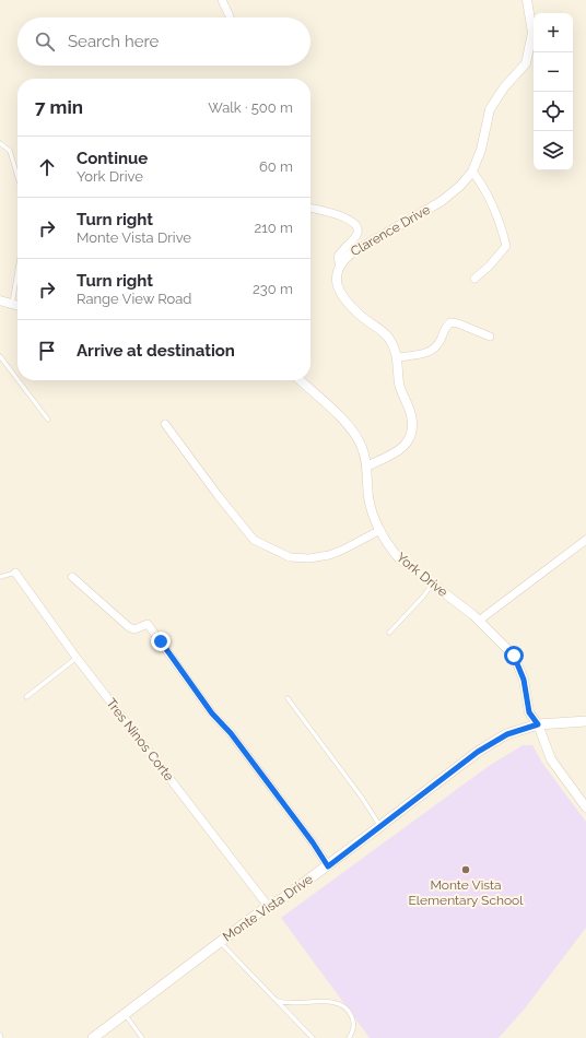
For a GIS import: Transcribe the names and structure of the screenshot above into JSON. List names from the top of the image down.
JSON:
{
  "streets": {
    "main road": ["Monte Vista Drive"],
    "street": ["Clarence Drive", "York Drive", "Tres Ninos Corte"]
  },
  "crossings": [
    ["Clarence Drive", "York Drive"],
    ["York Drive", "Monte Vista Drive"],
    ["Tres Ninos Corte", "Monte Vista Drive"]
  ],
  "places": ["Monte Vista Elementary School"],
  "page": {
    "map_buttons": ["+", "−"],
    "search": "Search here",
    "heading": ["7 min", "Walk · 500 m"],
    "list": [
      ["Continue", "York Drive", "60 m"],
      ["Turn right", "Monte Vista Drive", "210 m"],
      ["Turn right", "Range View Road", "230 m"],
      "Arrive at destination"
    ]
  }
}
